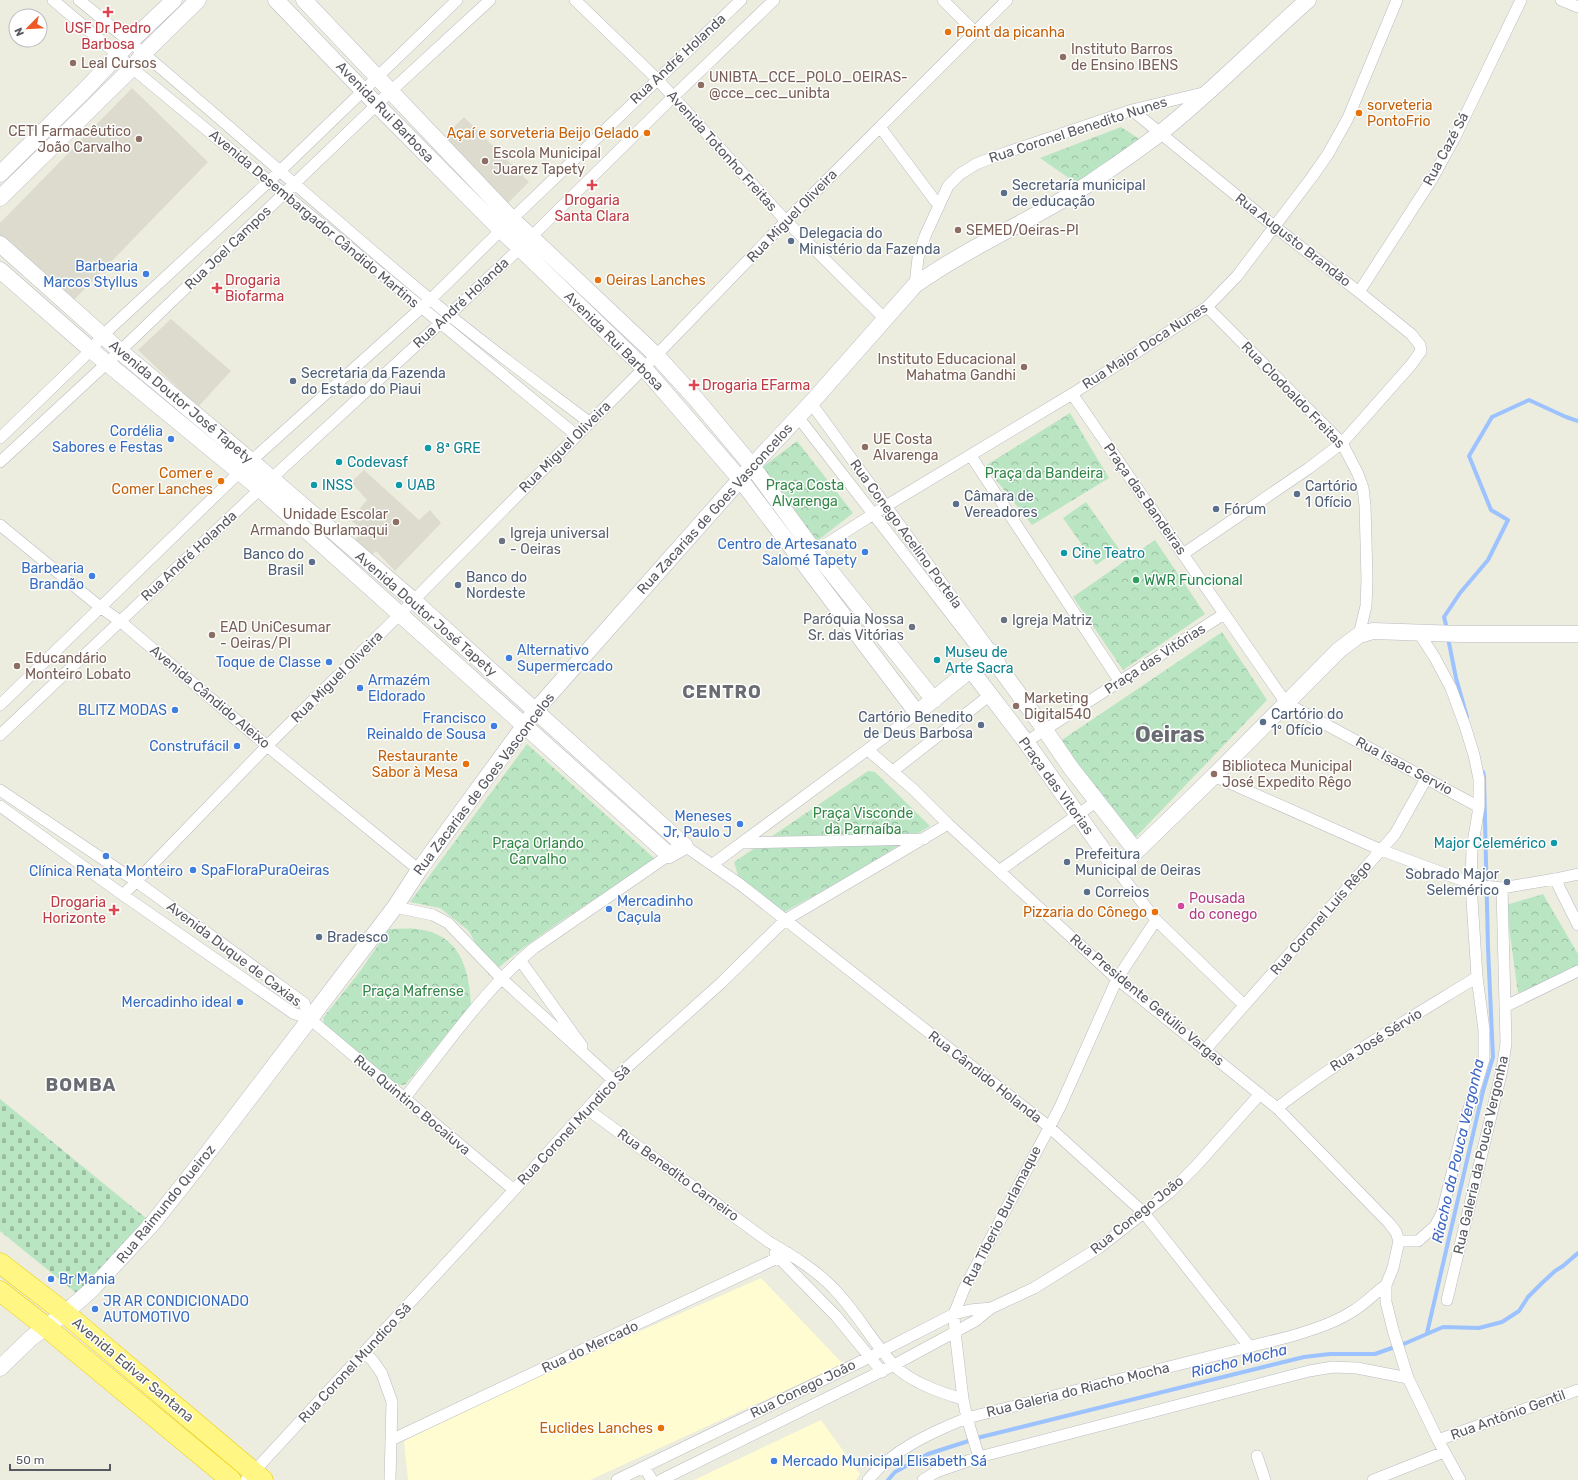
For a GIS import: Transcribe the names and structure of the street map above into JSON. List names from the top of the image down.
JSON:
{
  "streets": {
    "highway": ["Avenida Edivar Santana"],
    "street": [
      "Rua André Holanda",
      "Avenida Rui Barbosa",
      "Rua Coronel Benedito Nunes",
      "Rua Cazé Sá",
      "Avenida Totonho Freitas",
      "Rua Miguel Oliveira",
      "Avenida Desembargador Cândido Martins",
      "Rua Augusto Brandão",
      "Rua Joel Campos",
      "Rua Major Doca Nunes",
      "Rua Clodoaldo Freitas",
      "Avenida Doutor José Tapety",
      "Praça das Bandeiras",
      "Rua Zacarias de Goes Vasconcelos",
      "Rua Conego Acelino Portela",
      "Praça das Vitórias",
      "Avenida Cândido Aleixo",
      "Rua Isaac Servio",
      "Praça das Vitorias",
      "Rua Coronel Luís Rêgo",
      "Avenida Duque de Caxias",
      "Rua Presidente Getúlio Vargas",
      "Rua José Sérvio",
      "Rua Cândido Holanda",
      "Rua Quintino Bocaiuva",
      "Rua Coronel Mundico Sá",
      "Rua Galeria da Pouca Vergonha",
      "Rua Benedito Carneiro",
      "Rua Raimundo Queiroz",
      "Rua Conego João",
      "Rua Tiberio Burlamaque",
      "Rua do Mercado",
      "Rua Galeria do Riacho Mocha",
      "Rua Antônio Gentil"
    ]
  },
  "crossings": [
    ["Rua André Holanda", "Avenida Rui Barbosa"],
    ["Rua André Holanda", "Avenida Totonho Freitas"],
    ["Rua André Holanda", "Avenida Desembargador Cândido Martins"],
    ["Rua André Holanda", "Avenida Doutor José Tapety"],
    ["Rua André Holanda", "Avenida Cândido Aleixo"],
    ["Avenida Rui Barbosa", "Rua Miguel Oliveira"],
    ["Avenida Rui Barbosa", "Rua Joel Campos"],
    ["Avenida Rui Barbosa", "Rua Major Doca Nunes"],
    ["Avenida Rui Barbosa", "Rua Zacarias de Goes Vasconcelos"],
    ["Rua Coronel Benedito Nunes", "Rua Augusto Brandão"],
    ["Rua Coronel Benedito Nunes", "Rua Zacarias de Goes Vasconcelos"],
    ["Rua Cazé Sá", "Rua Augusto Brandão"],
    ["Avenida Totonho Freitas", "Rua Miguel Oliveira"],
    ["Avenida Totonho Freitas", "Rua Zacarias de Goes Vasconcelos"],
    ["Rua Miguel Oliveira", "Avenida Desembargador Cândido Martins"],
    ["Rua Miguel Oliveira", "Avenida Doutor José Tapety"],
    ["Rua Miguel Oliveira", "Avenida Cândido Aleixo"],
    ["Rua Miguel Oliveira", "Avenida Duque de Caxias"],
    ["Avenida Desembargador Cândido Martins", "Rua Joel Campos"],
    ["Rua Augusto Brandão", "Rua Major Doca Nunes"],
    ["Rua Augusto Brandão", "Rua Clodoaldo Freitas"],
    ["Rua Augusto Brandão", "Rua Zacarias de Goes Vasconcelos"],
    ["Rua Joel Campos", "Avenida Doutor José Tapety"],
    ["Rua Major Doca Nunes", "Rua Clodoaldo Freitas"],
    ["Rua Major Doca Nunes", "Praça das Bandeiras"],
    ["Rua Major Doca Nunes", "Rua Conego Acelino Portela"],
    ["Avenida Doutor José Tapety", "Rua Zacarias de Goes Vasconcelos"],
    ["Avenida Doutor José Tapety", "Rua Cândido Holanda"],
    ["Praça das Bandeiras", "Praça das Vitórias"],
    ["Praça das Bandeiras", "Rua Isaac Servio"],
    ["Rua Zacarias de Goes Vasconcelos", "Rua Conego Acelino Portela"],
    ["Rua Zacarias de Goes Vasconcelos", "Avenida Cândido Aleixo"],
    ["Rua Zacarias de Goes Vasconcelos", "Avenida Duque de Caxias"],
    ["Rua Zacarias de Goes Vasconcelos", "Rua Quintino Bocaiuva"],
    ["Rua Zacarias de Goes Vasconcelos", "Rua Raimundo Queiroz"],
    ["Rua Conego Acelino Portela", "Praça das Vitórias"],
    ["Praça das Vitórias", "Praça das Vitorias"],
    ["Rua Isaac Servio", "Rua Coronel Luís Rêgo"],
    ["Rua Isaac Servio", "Rua Galeria da Pouca Vergonha"],
    ["Praça das Vitorias", "Rua Tiberio Burlamaque"],
    ["Rua Coronel Luís Rêgo", "Rua Presidente Getúlio Vargas"],
    ["Avenida Duque de Caxias", "Rua Quintino Bocaiuva"],
    ["Avenida Duque de Caxias", "Rua Raimundo Queiroz"],
    ["Rua Presidente Getúlio Vargas", "Rua José Sérvio"],
    ["Rua Presidente Getúlio Vargas", "Rua Coronel Mundico Sá"],
    ["Rua Presidente Getúlio Vargas", "Rua Galeria da Pouca Vergonha"],
    ["Rua Presidente Getúlio Vargas", "Rua Conego João"],
    ["Rua Presidente Getúlio Vargas", "Rua Tiberio Burlamaque"],
    ["Rua José Sérvio", "Rua Galeria da Pouca Vergonha"],
    ["Rua Cândido Holanda", "Rua Coronel Mundico Sá"],
    ["Rua Cândido Holanda", "Rua Conego João"],
    ["Rua Cândido Holanda", "Rua Tiberio Burlamaque"],
    ["Rua Cândido Holanda", "Rua Galeria do Riacho Mocha"],
    ["Rua Quintino Bocaiuva", "Rua Coronel Mundico Sá"],
    ["Rua Quintino Bocaiuva", "Rua Raimundo Queiroz"],
    ["Rua Coronel Mundico Sá", "Rua Benedito Carneiro"],
    ["Rua Coronel Mundico Sá", "Avenida Edivar Santana"],
    ["Rua Benedito Carneiro", "Rua Conego João"],
    ["Rua Benedito Carneiro", "Rua Tiberio Burlamaque"],
    ["Rua Benedito Carneiro", "Rua do Mercado"],
    ["Rua Raimundo Queiroz", "Avenida Edivar Santana"],
    ["Rua Conego João", "Rua Tiberio Burlamaque"],
    ["Rua Tiberio Burlamaque", "Rua Galeria do Riacho Mocha"]
  ],
  "districts": ["CENTRO", "Oeiras", "BOMBA"],
  "water": ["Riacho da Pouca Vergonha", "Riacho Mocha"],
  "parks": [
    "Praça da Bandeira",
    "Praça Costa Alvarenga",
    "Praça Visconde da Parnaíba",
    "Praça Orlando Carvalho",
    "Praça Mafrense"
  ],
  "places": {
    "health": [
      "USF Dr Pedro Barbosa",
      "Drogaria Santa Clara",
      "Drogaria Biofarma",
      "Drogaria EFarma",
      "Drogaria Horizonte"
    ],
    "other": [
      "Point da picanha",
      "Instituto Barros de Ensino IBENS",
      "Leal Cursos",
      "UNIBTA_CCE_POLO_OEIRAS- @cce_cec_unibta",
      "sorveteria PontoFrio",
      "Açaí e sorveteria Beijo Gelado",
      "CETI Farmacêutico João Carvalho",
      "Escola Municipal Juarez Tapety",
      "Secretaría municipal de educação",
      "SEMED/Oeiras-PI",
      "Delegacia do Ministério da Fazenda",
      "Barbearia Marcos Styllus",
      "Oeiras Lanches",
      "Instituto Educacional Mahatma Gandhi",
      "Secretaria da Fazenda do Estado do Piaui",
      "Cordélia Sabores e Festas",
      "UE Costa Alvarenga",
      "8ª GRE",
      "Codevasf",
      "Comer e Comer Lanches",
      "INSS",
      "UAB",
      "Cartório 1 Ofício",
      "Câmara de Vereadores",
      "Fórum",
      "Unidade Escolar Armando Burlamaqui",
      "Igreja universal - Oeiras",
      "Centro de Artesanato Salomé Tapety",
      "Cine Teatro",
      "Banco do Brasil",
      "Barbearia Brandão",
      "WWR Funcional",
      "Banco do Nordeste",
      "Igreja Matriz",
      "Paróquia Nossa Sr. das Vitórias",
      "EAD UniCesumar - Oeiras/PI",
      "Alternativo Supermercado",
      "Museu de Arte Sacra",
      "Toque de Classe",
      "Educandário Monteiro Lobato",
      "Armazém Eldorado",
      "Marketing Digital540",
      "BLITZ MODAS",
      "Cartório do 1º Ofício",
      "Cartório Benedito de Deus Barbosa",
      "Francisco Reinaldo de Sousa",
      "Construfácil",
      "Restaurante Sabor à Mesa",
      "Biblioteca Municipal José Expedito Rêgo",
      "Meneses Jr, Paulo J",
      "Major Celemérico",
      "Clínica Renata Monteiro",
      "Prefeitura Municipal de Oeiras",
      "SpaFloraPuraOeiras",
      "Sobrado Major Selemérico",
      "Correios",
      "Pousada do conego",
      "Mercadinho Caçula",
      "Pizzaria do Cônego",
      "Bradesco",
      "Mercadinho ideal",
      "Br Mania",
      "JR AR CONDICIONADO AUTOMOTIVO",
      "Euclides Lanches",
      "Mercado Municipal Elisabeth Sá"
    ]
  },
  "scale_bar": "50 m",
  "north": "bottom left"
}
